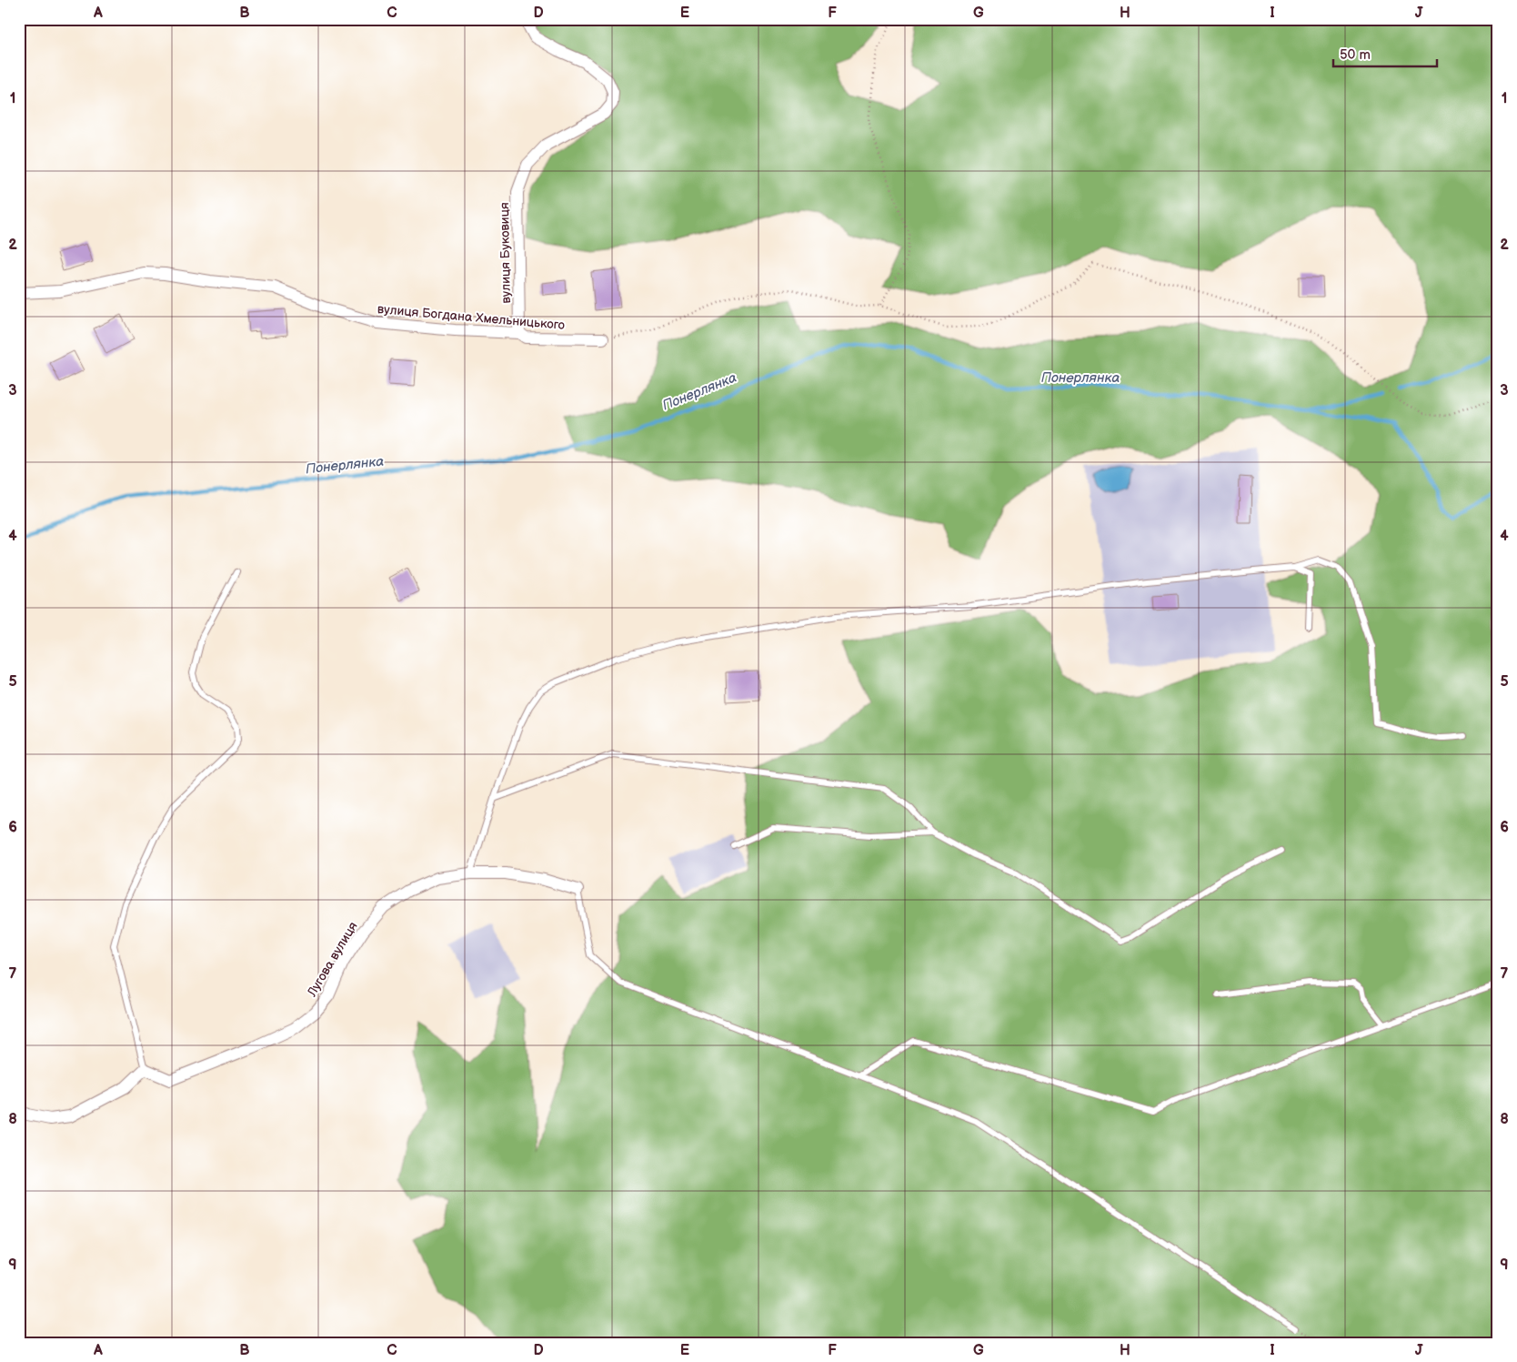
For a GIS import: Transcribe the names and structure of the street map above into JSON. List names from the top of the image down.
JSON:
{
  "streets": {
    "street": ["вулиця Буковиця", "вулиця Богдана Хмельницького", "Лугова вулиця"]
  },
  "crossings": [
    ["вулиця Буковиця", "вулиця Богдана Хмельницького"]
  ],
  "water": ["Понерлянка"],
  "scale_bar": "50 m",
  "grid": {
    "columns": [
      "A",
      "B",
      "C",
      "D",
      "E",
      "F",
      "G",
      "H",
      "I",
      "J"
    ],
    "rows": [
      "1",
      "2",
      "3",
      "4",
      "5",
      "6",
      "7",
      "8",
      "9"
    ]
  }
}
